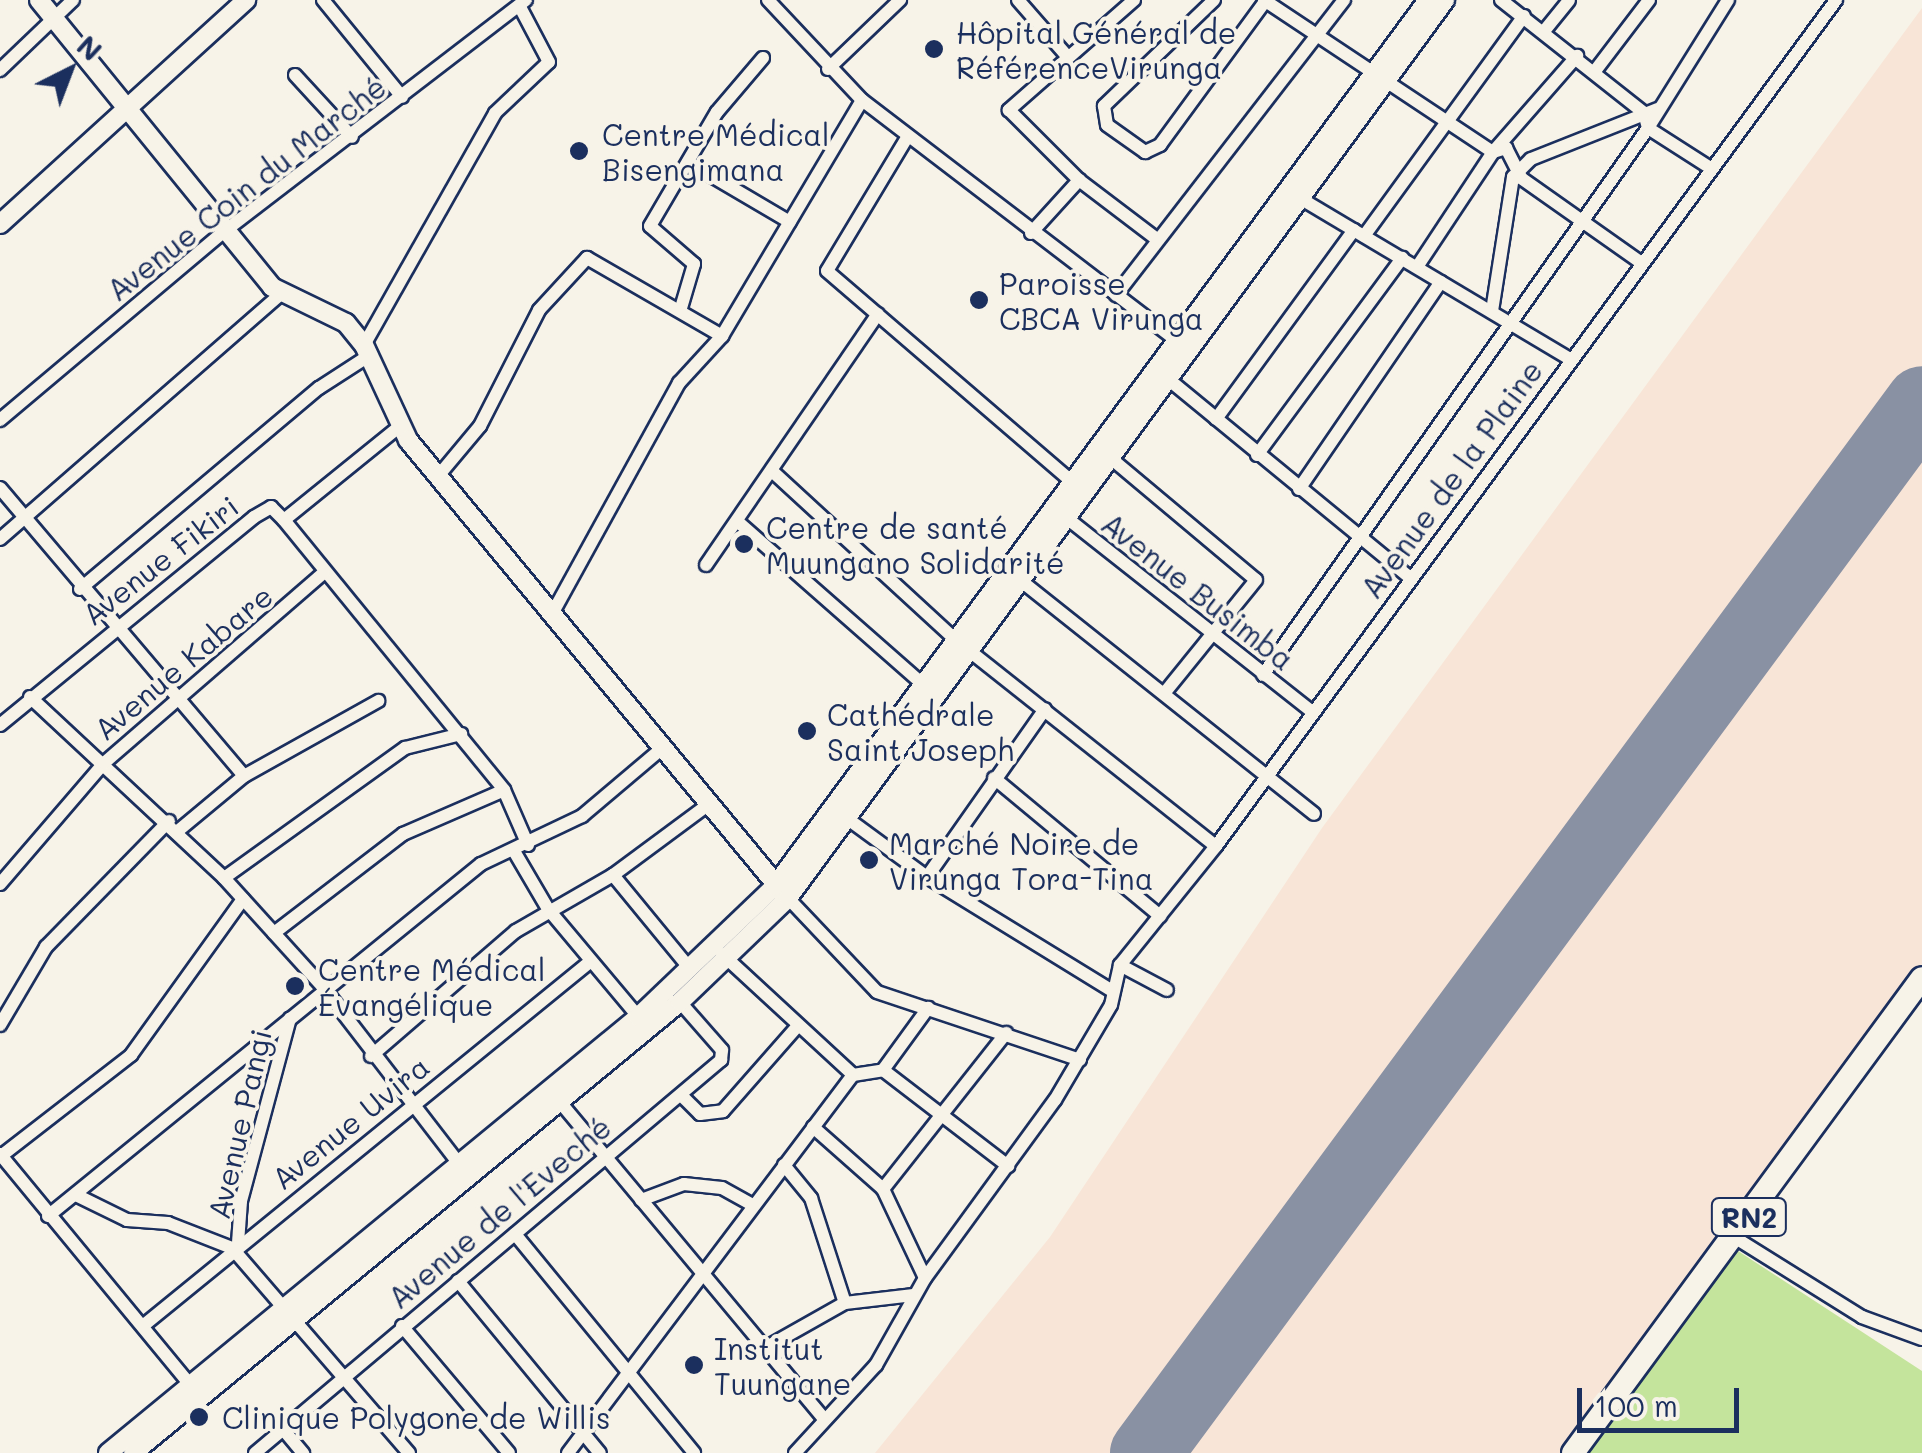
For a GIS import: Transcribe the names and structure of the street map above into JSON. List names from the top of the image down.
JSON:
{
  "streets": {
    "highway": ["RN2"],
    "street": [
      "Avenue Coin du Marché",
      "Avenue de la Plaine",
      "Avenue Fikiri",
      "Avenue Busimba",
      "Avenue Kabare",
      "Avenue Uvira",
      "Avenue Pangi",
      "Avenue de l'Eveché"
    ]
  },
  "crossings": [
    ["Avenue de la Plaine", "Avenue Busimba"],
    ["Avenue Uvira", "Avenue Pangi"]
  ],
  "places": [
    "Hôpital Général de RéférenceVirunga",
    "Centre Médical Bisengimana",
    "Paroisse CBCA Virunga",
    "Centre de santé Muungano Solidarité",
    "Cathédrale Saint Joseph",
    "Marché Noire de Virunga Tora-Tina",
    "Centre Médical Évangélique",
    "Institut Tuungane",
    "Clinique Polygone de Willis"
  ],
  "scale_bar": "100 m",
  "north": "top right"
}
